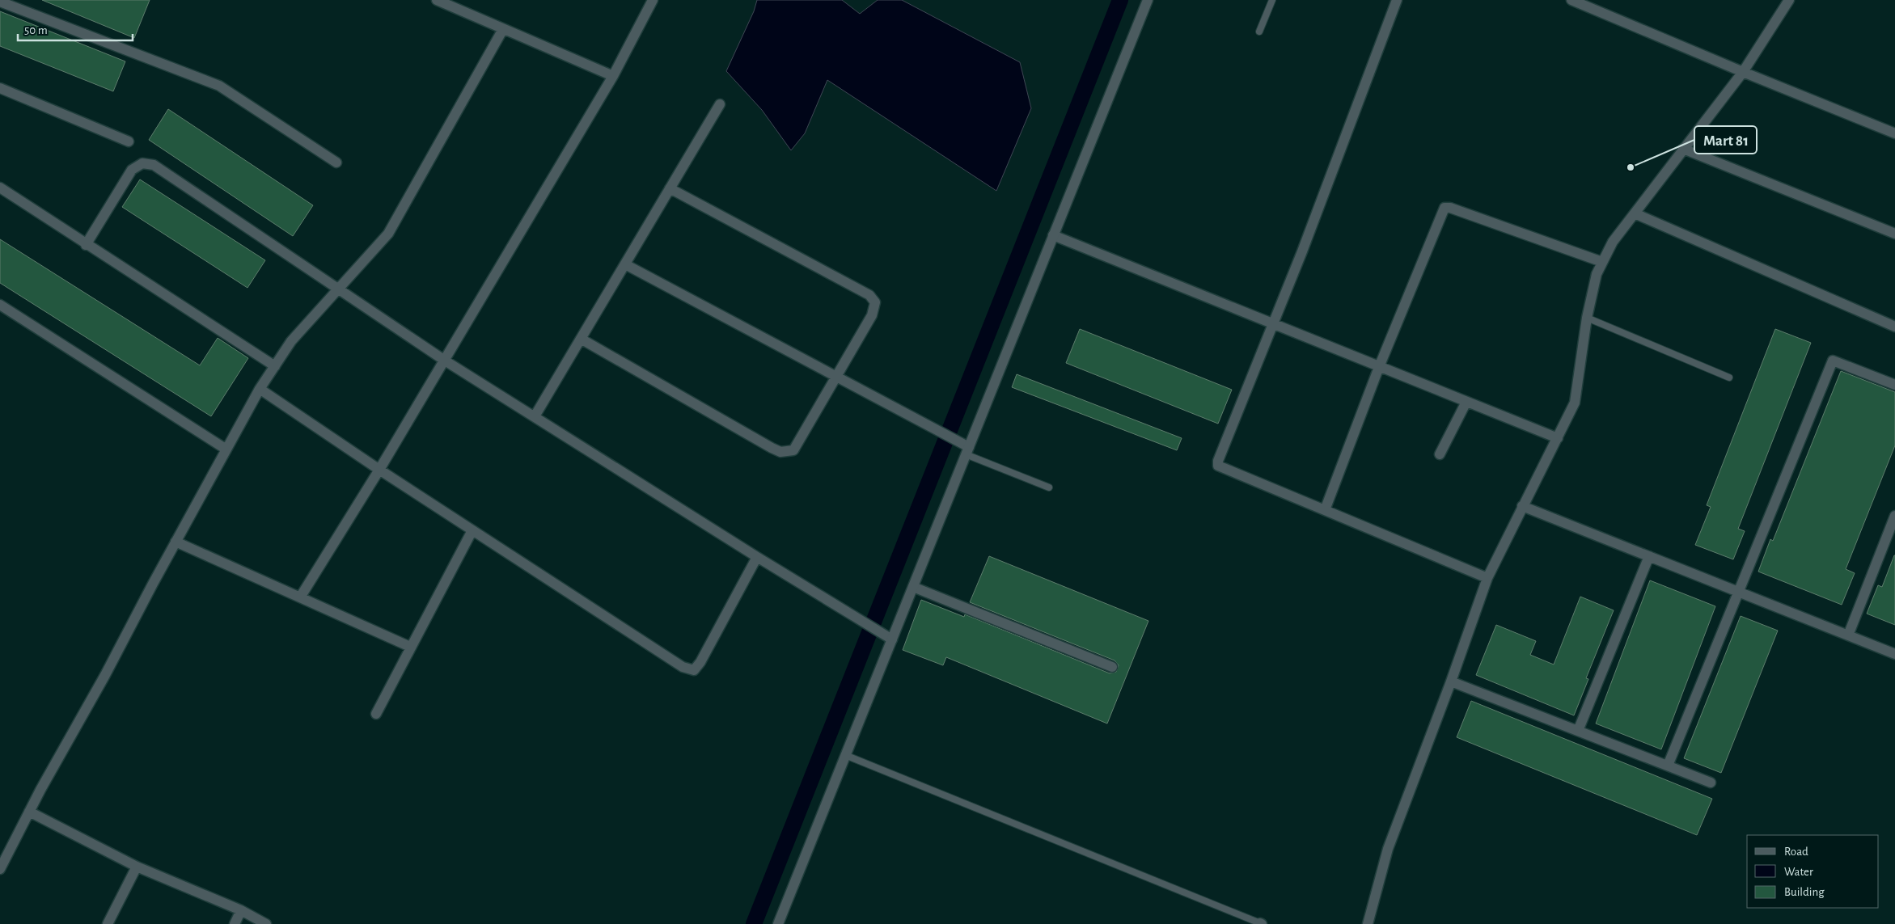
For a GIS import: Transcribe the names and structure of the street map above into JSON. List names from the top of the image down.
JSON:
{
  "places": ["Mart 81"],
  "legend": ["Road", "Water", "Building"],
  "scale_bar": "50 m"
}
